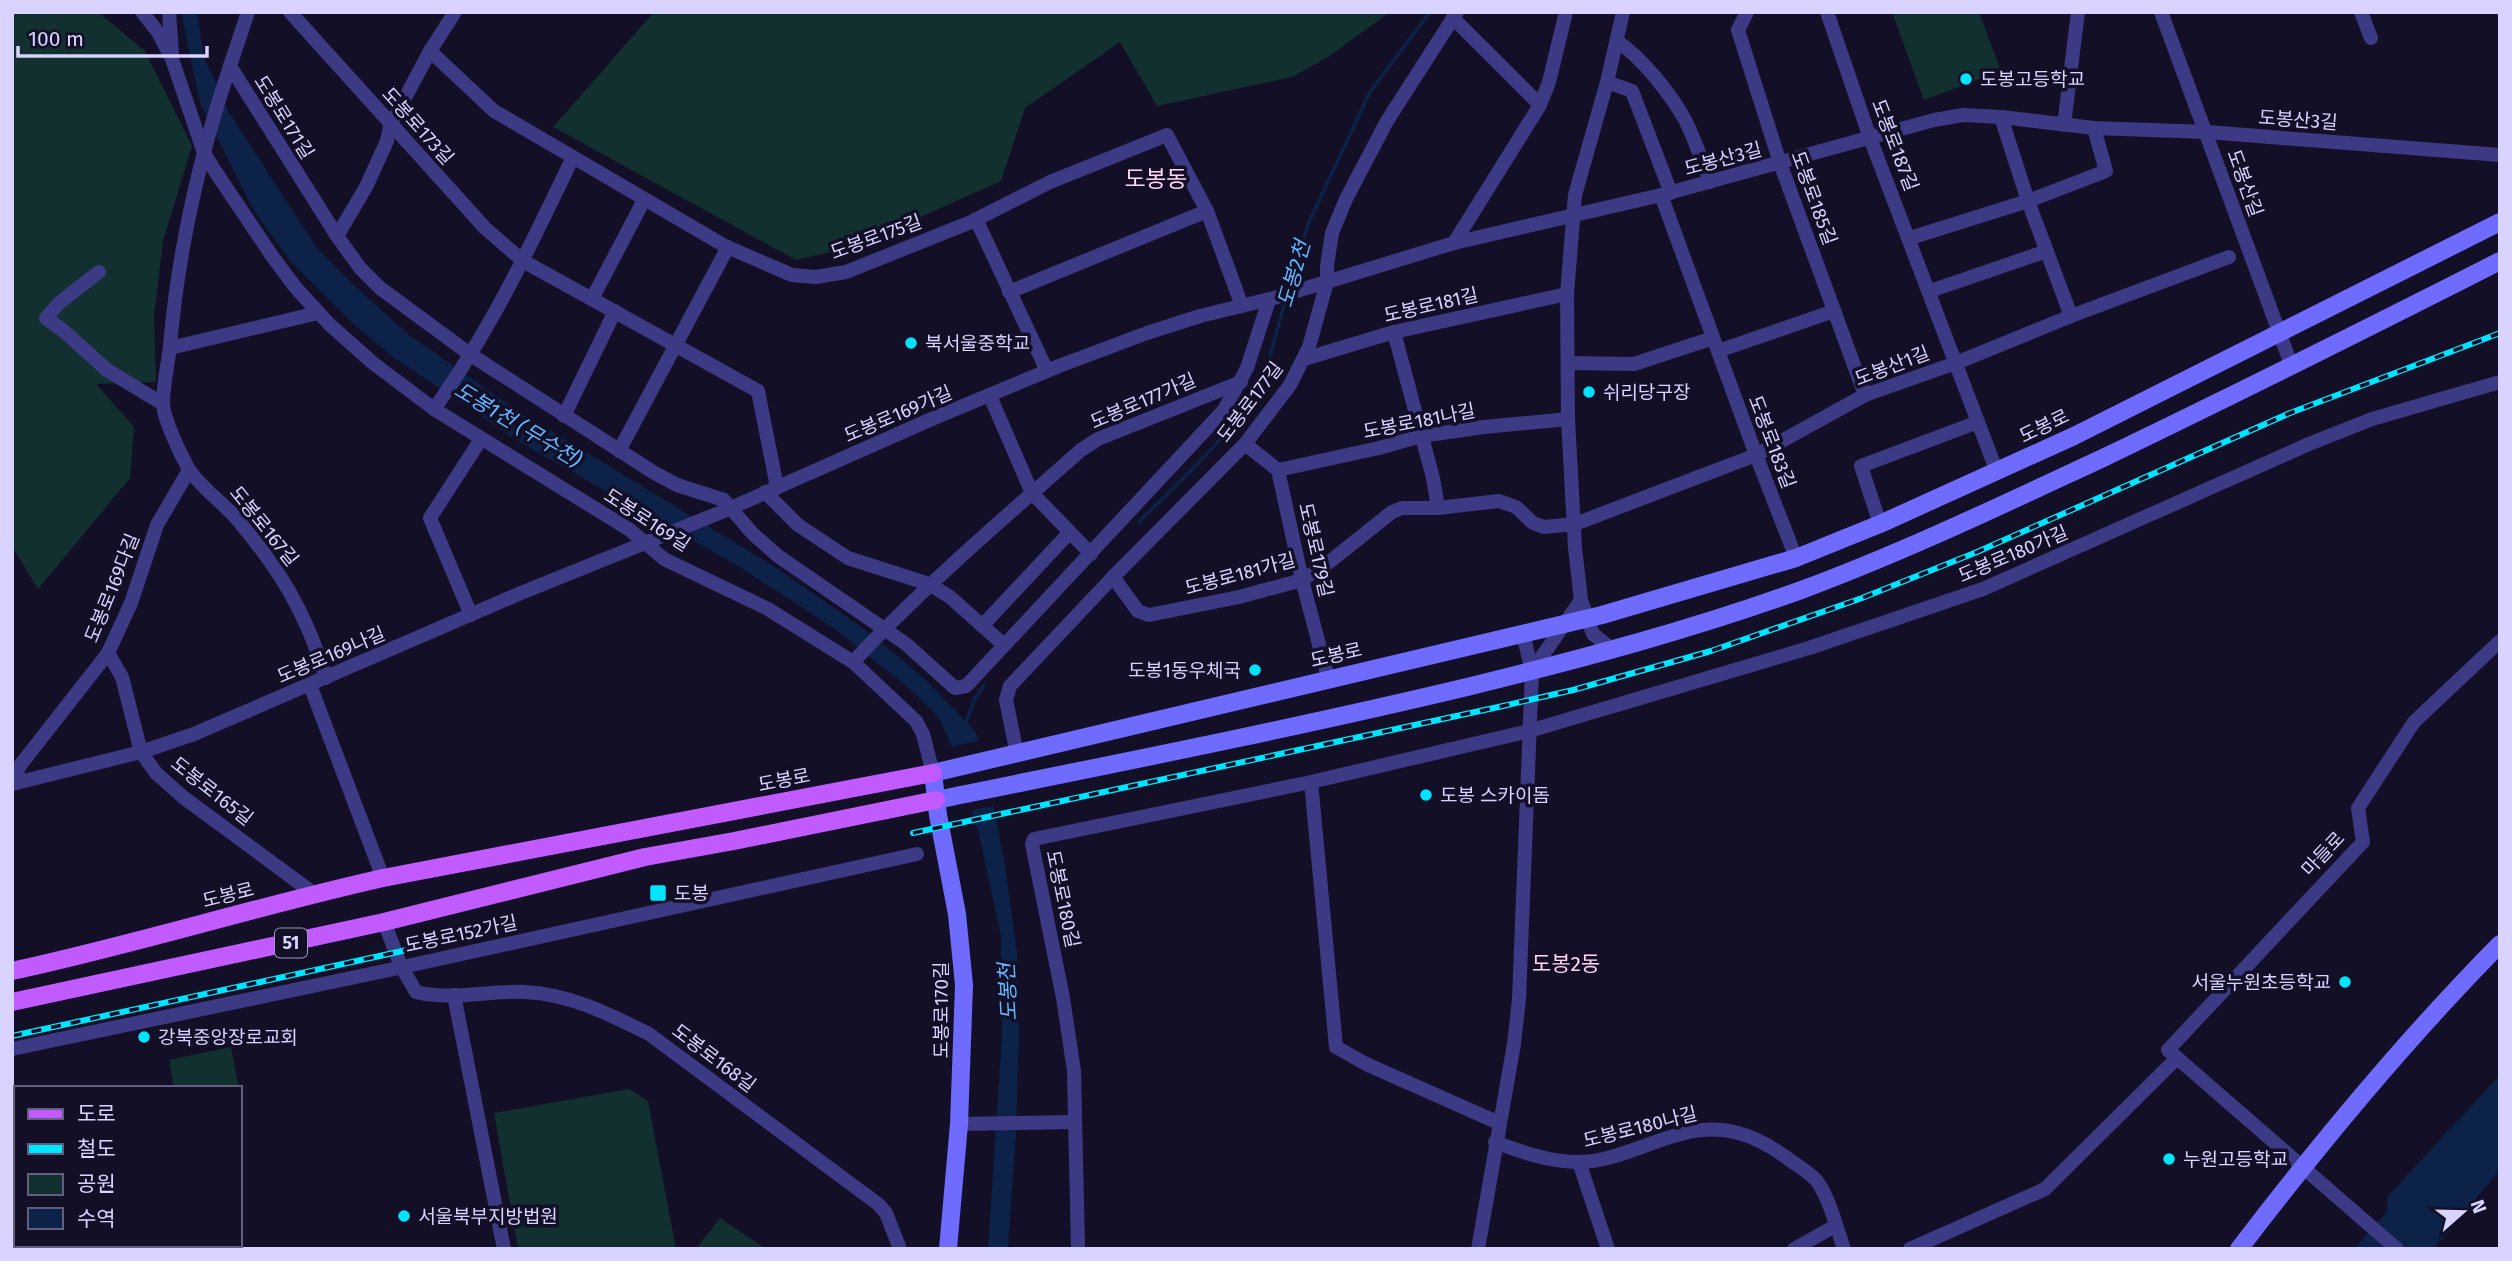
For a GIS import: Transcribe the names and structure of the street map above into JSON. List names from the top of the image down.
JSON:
{
  "streets": {
    "main road": ["도봉로", "51", "도봉로170길"],
    "street": [
      "도봉로171길",
      "도봉산3길",
      "도봉로173길",
      "도봉로187길",
      "도봉산길",
      "도봉로185길",
      "도봉로175길",
      "도봉로181길",
      "도봉산1길",
      "도봉로177가길",
      "도봉로177길",
      "도봉로169가길",
      "도봉로181나길",
      "도봉로183길",
      "도봉로169길",
      "도봉로167길",
      "도봉로179길",
      "도봉로180가길",
      "도봉로181가길",
      "도봉로169다길",
      "도봉로169나길",
      "도봉로165길",
      "마들로",
      "도봉로180길",
      "도봉로152가길",
      "도봉로168길",
      "도봉로180나길"
    ]
  },
  "crossings": [
    ["도봉로171길", "도봉로169가길"],
    ["도봉로171길", "도봉로167길"],
    ["도봉산3길", "도봉로187길"],
    ["도봉산3길", "도봉산길"],
    ["도봉산3길", "도봉로185길"],
    ["도봉산3길", "도봉로177길"],
    ["도봉산3길", "도봉로169가길"],
    ["도봉산3길", "도봉로183길"],
    ["도봉로173길", "도봉로169가길"],
    ["도봉로187길", "도봉산1길"],
    ["도봉로187길", "도봉로"],
    ["도봉산길", "도봉로"],
    ["도봉산길", "51"],
    ["도봉로185길", "도봉산1길"],
    ["도봉로175길", "도봉로169가길"],
    ["도봉로181길", "도봉로177길"],
    ["도봉산1길", "도봉로183길"],
    ["도봉산1길", "도봉로181가길"],
    ["도봉로177가길", "도봉로177길"],
    ["도봉로177가길", "도봉로169길"],
    ["도봉로177길", "도봉로169가길"],
    ["도봉로177길", "도봉로"],
    ["도봉로177길", "도봉로181가길"],
    ["도봉로169가길", "도봉로169길"],
    ["도봉로169가길", "도봉로169나길"],
    ["도봉로181나길", "도봉로179길"],
    ["도봉로", "도봉로183길"],
    ["도봉로", "도봉로169길"],
    ["도봉로", "도봉로179길"],
    ["도봉로", "도봉로165길"],
    ["도봉로", "도봉로170길"],
    ["도봉로169길", "도봉로167길"],
    ["도봉로169길", "도봉로169나길"],
    ["도봉로169길", "도봉로170길"],
    ["도봉로167길", "도봉로169다길"],
    ["도봉로167길", "도봉로169나길"],
    ["도봉로179길", "도봉로181가길"],
    ["도봉로180가길", "도봉로180길"],
    ["도봉로169다길", "도봉로169나길"],
    ["도봉로169다길", "도봉로165길"],
    ["도봉로169나길", "도봉로165길"],
    ["도봉로152가길", "도봉로168길"],
    ["51", "도봉로170길"],
    ["51", "도봉로168길"]
  ],
  "districts": ["도봉동", "도봉2동"],
  "water": ["도봉2천", "도봉1천 (무수천)", "도봉천"],
  "places": {
    "other": [
      "도봉고등학교",
      "북서울중학교",
      "쉬리당구장",
      "도봉1동우체국",
      "도봉 스카이돔",
      "서울누원초등학교",
      "강북중앙장로교회",
      "누원고등학교",
      "서울북부지방법원"
    ],
    "transit": ["도봉"]
  },
  "legend": [
    "도로",
    "철도",
    "공원",
    "수역"
  ],
  "scale_bar": "100 m",
  "north": "right"
}
